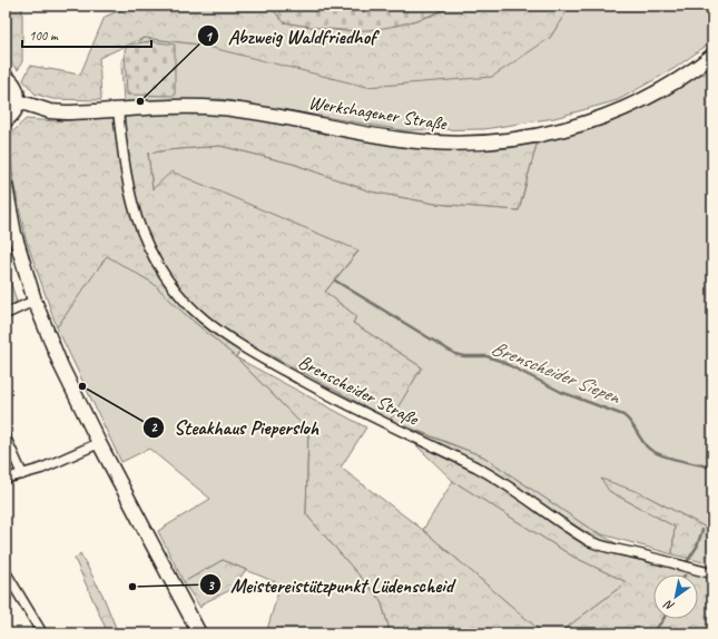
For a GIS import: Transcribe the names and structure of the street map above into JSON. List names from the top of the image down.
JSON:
{
  "streets": {
    "main road": ["Werkshagener Straße"],
    "street": ["Brenscheider Straße"]
  },
  "crossings": [
    ["Werkshagener Straße", "Brenscheider Straße"]
  ],
  "water": ["Brenscheider Siepen"],
  "places": ["Abzweig Waldfriedhof", "Steakhaus Piepersloh", "Meistereistützpunkt Lüdenscheid"],
  "scale_bar": "100 m",
  "north": "bottom left"
}
